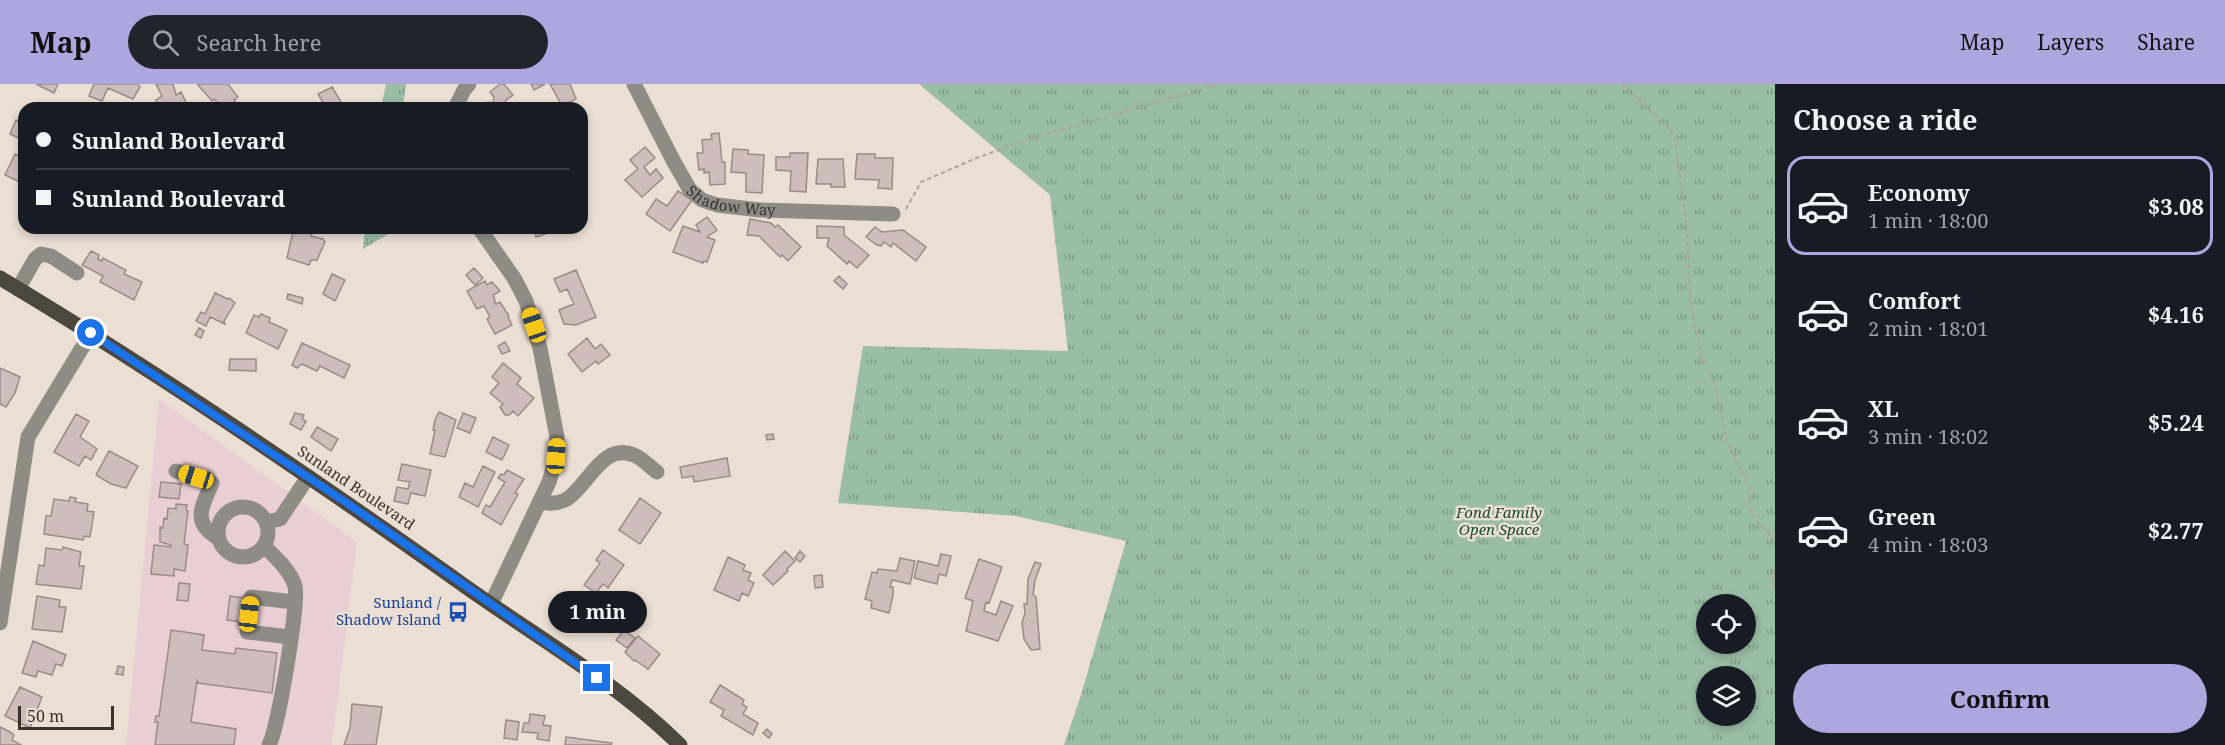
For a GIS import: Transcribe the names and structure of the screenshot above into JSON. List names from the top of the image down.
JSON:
{
  "streets": {
    "main road": ["Sunland Boulevard"],
    "street": ["Shadow Way"]
  },
  "parks": ["Fond Family Open Space"],
  "places": {
    "bus stop": ["Sunland / Shadow Island"]
  },
  "scale_bar": "50 m",
  "page": {
    "header": "Map",
    "search": "Search here",
    "nav": ["Map", "Layers", "Share"],
    "heading": "Choose a ride",
    "banner": ["Sunland Boulevard", "Sunland Boulevard"],
    "list": [
      {
        "name": "Economy",
        "note": "1 min · 18:00",
        "value": "$3.08"
      },
      {
        "name": "Comfort",
        "note": "2 min · 18:01",
        "value": "$4.16"
      },
      {
        "name": "XL",
        "note": "3 min · 18:02",
        "value": "$5.24"
      },
      {
        "name": "Green",
        "note": "4 min · 18:03",
        "value": "$2.77"
      }
    ],
    "bubble": "1 min",
    "buttons": "Confirm",
    "scale": "50 m"
  }
}
